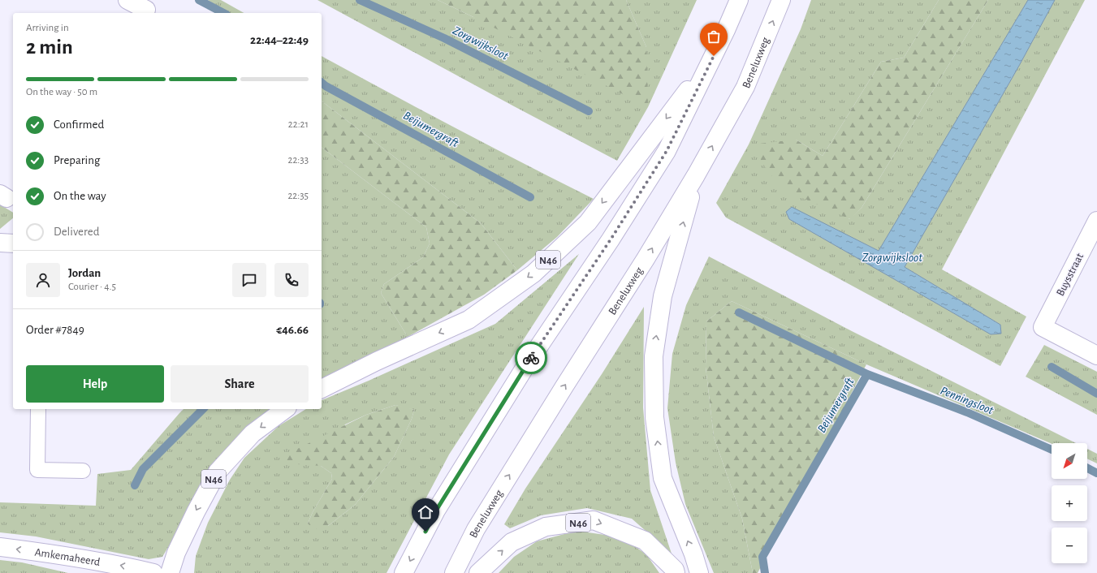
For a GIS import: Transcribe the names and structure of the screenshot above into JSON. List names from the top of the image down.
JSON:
{
  "streets": {
    "main road": [
      "Beneluxweg",
      "N46",
      "Buysstraat",
      "Amkemaheerd"
    ]
  },
  "one_way": ["Amkemaheerd"],
  "water": ["Zorgwijksloot", "Beijumergraft", "Penningsloot"],
  "north": "bottom left",
  "page": {
    "heading": ["2 min", "Arriving in", "22:44–22:49"],
    "panel": [
      "Jordan",
      "Courier · 4.5",
      "Order #7849",
      "€46.66"
    ],
    "bar": "On the way · 50 m",
    "list": [
      ["Confirmed", "22:21"],
      ["Preparing", "22:33"],
      ["On the way", "22:35"],
      "Delivered"
    ],
    "buttons": ["Help", "Share"],
    "map_buttons": ["+", "−"]
  }
}
